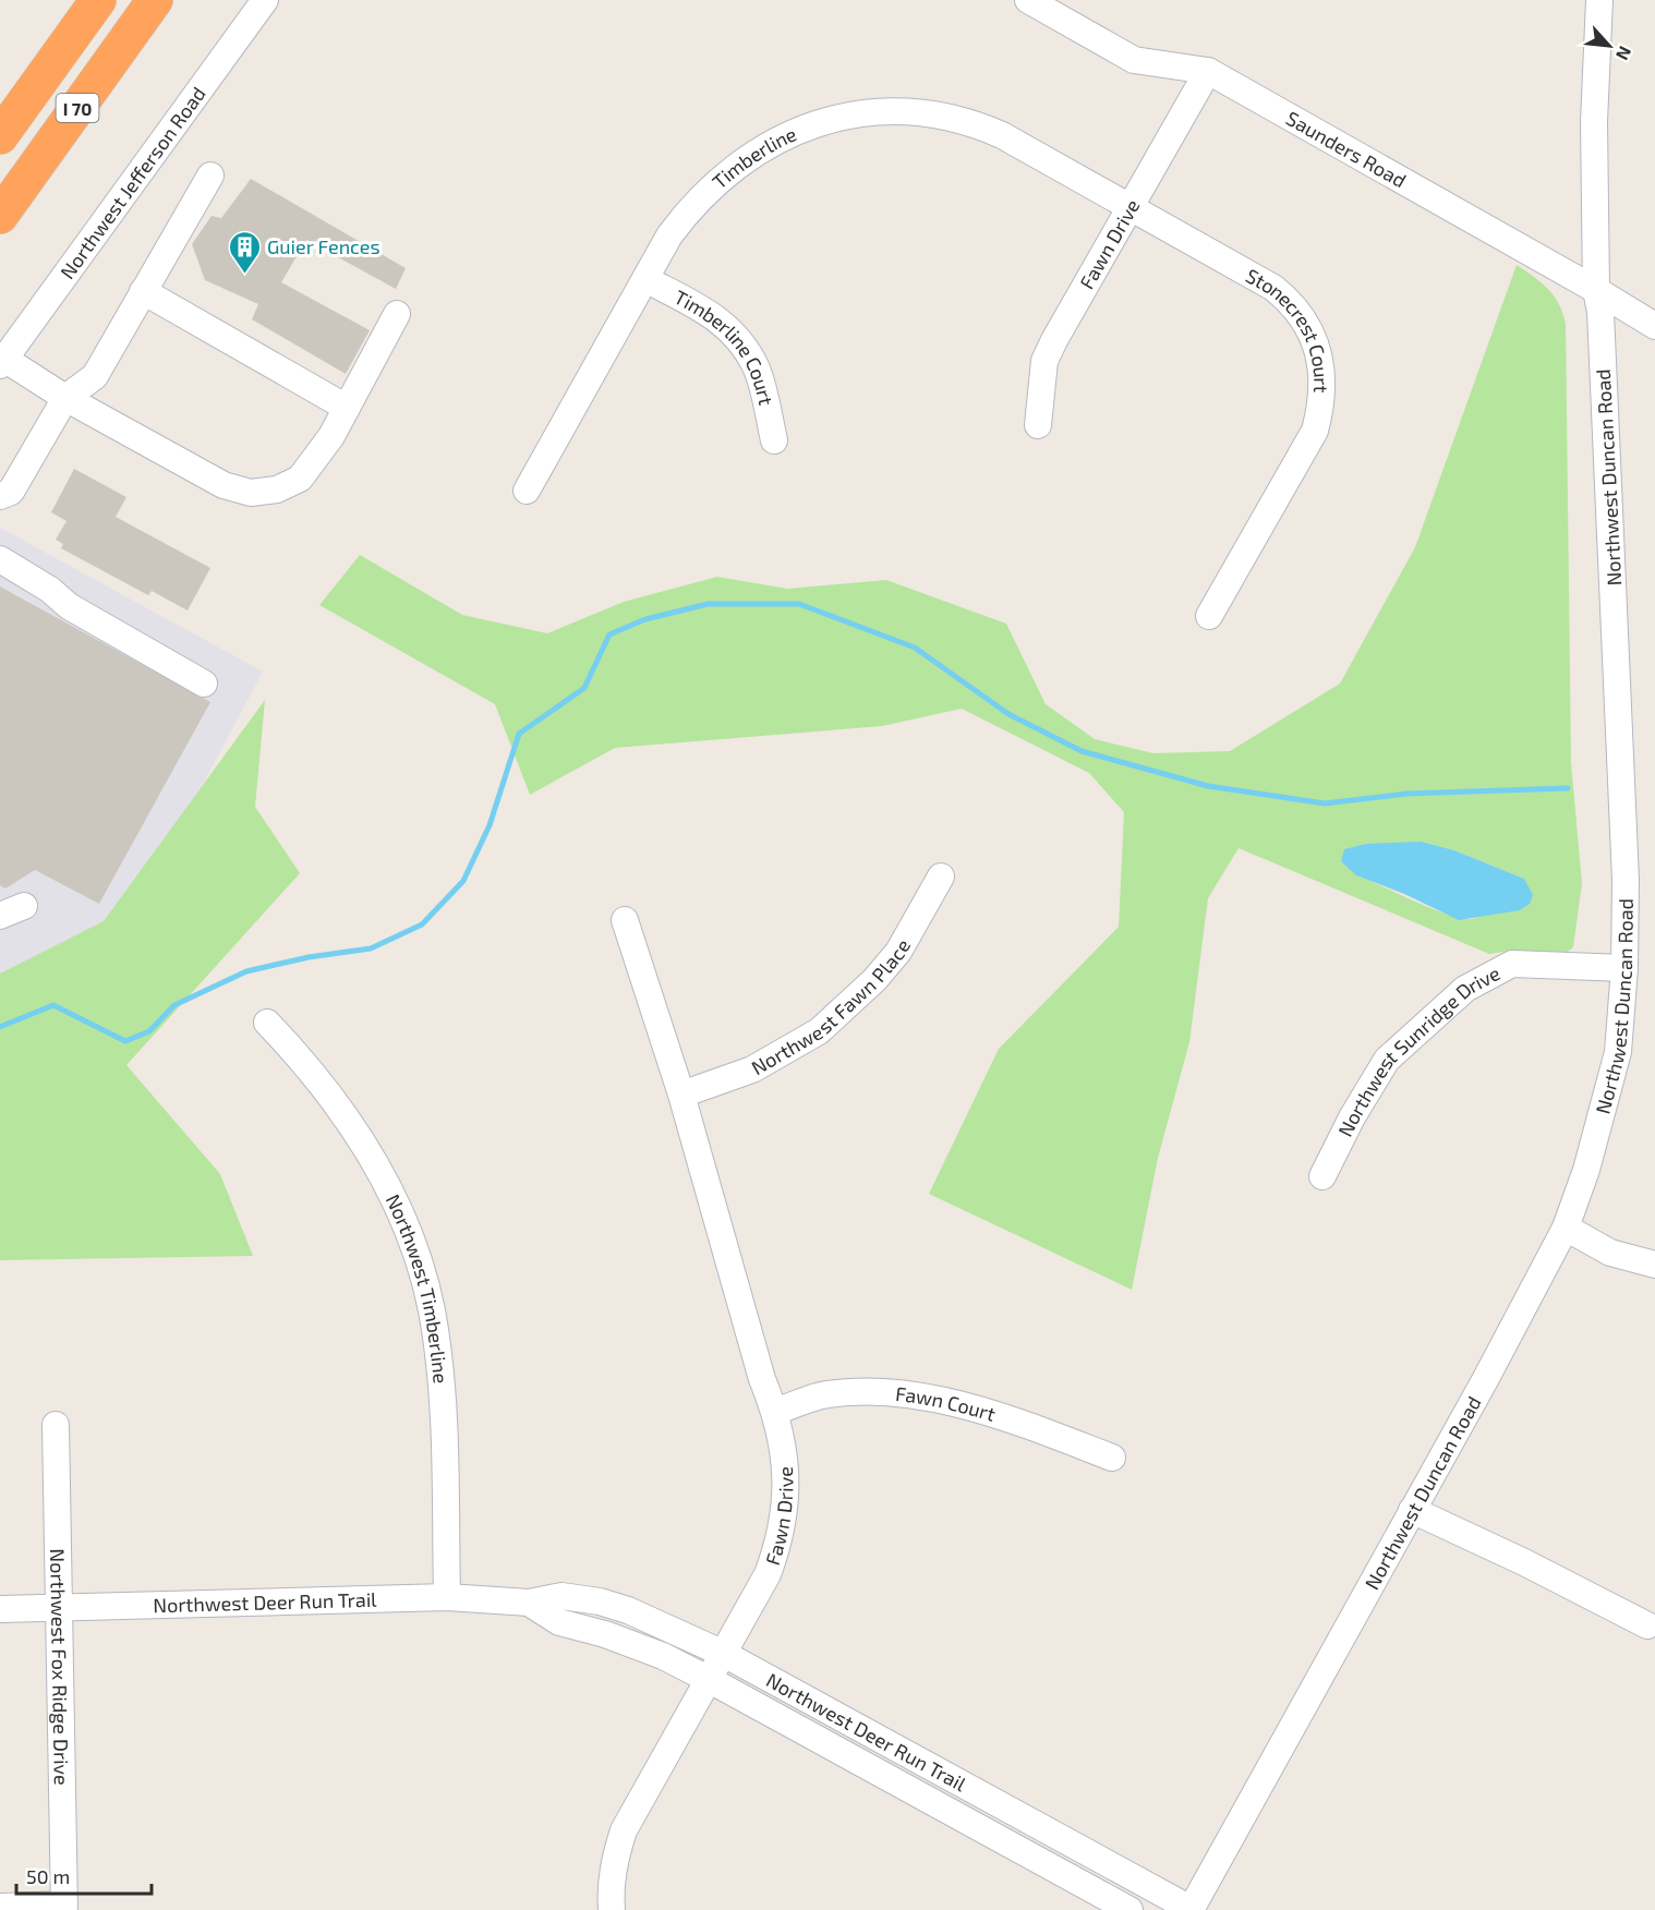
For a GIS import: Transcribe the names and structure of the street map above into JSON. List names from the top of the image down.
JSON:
{
  "streets": {
    "highway": ["I 70"],
    "street": [
      "Saunders Road",
      "Timberline",
      "Northwest Jefferson Road",
      "Fawn Drive",
      "Stonecrest Court",
      "Timberline Court",
      "Northwest Duncan Road",
      "Northwest Fawn Place",
      "Northwest Sunridge Drive",
      "Northwest Timberline",
      "Fawn Court",
      "Northwest Deer Run Trail",
      "Northwest Fox Ridge Drive"
    ]
  },
  "crossings": [
    ["Saunders Road", "Fawn Drive"],
    ["Saunders Road", "Northwest Duncan Road"],
    ["Timberline", "Fawn Drive"],
    ["Timberline", "Stonecrest Court"],
    ["Timberline", "Timberline Court"],
    ["Fawn Drive", "Stonecrest Court"],
    ["Fawn Drive", "Northwest Fawn Place"],
    ["Fawn Drive", "Fawn Court"],
    ["Fawn Drive", "Northwest Deer Run Trail"],
    ["Northwest Duncan Road", "Northwest Sunridge Drive"],
    ["Northwest Duncan Road", "Northwest Deer Run Trail"],
    ["Northwest Timberline", "Northwest Deer Run Trail"],
    ["Northwest Deer Run Trail", "Northwest Fox Ridge Drive"]
  ],
  "places": {
    "building": ["Guier Fences"]
  },
  "scale_bar": "50 m",
  "north": "bottom right"
}
